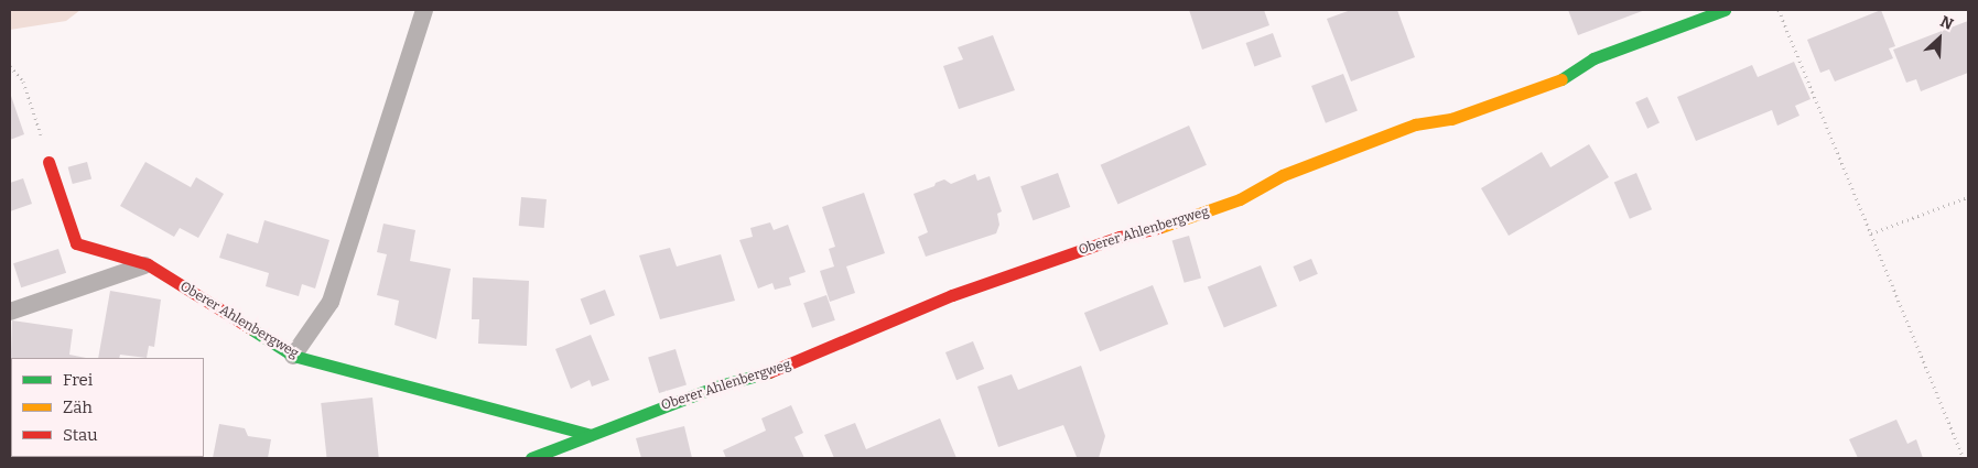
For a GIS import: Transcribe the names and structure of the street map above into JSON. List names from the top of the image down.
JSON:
{
  "streets": {
    "street": ["Oberer Ahlenbergweg"]
  },
  "legend": ["Frei", "Zäh", "Stau"],
  "north": "top right"
}
